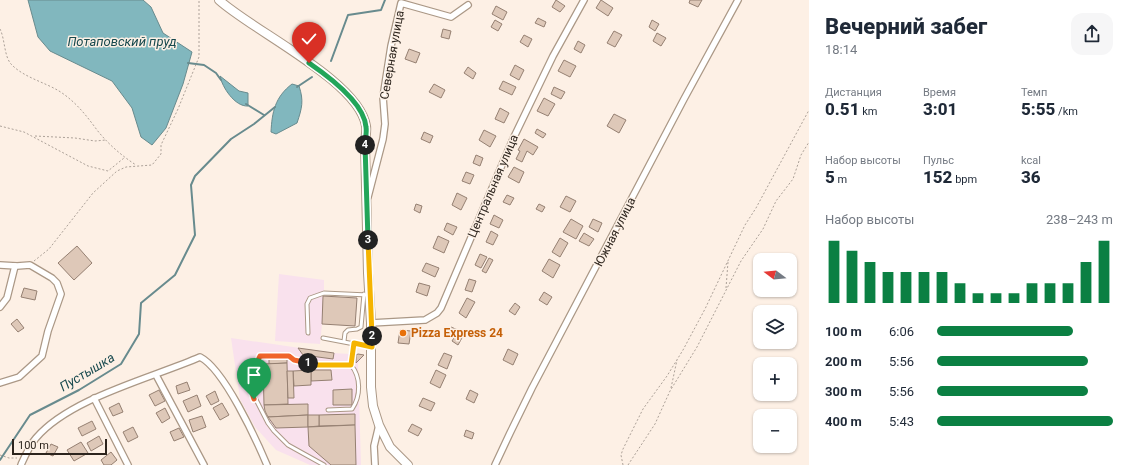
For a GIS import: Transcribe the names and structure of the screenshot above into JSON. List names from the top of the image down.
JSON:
{
  "streets": {
    "street": ["Северная улица", "Центральная улица", "Южная улица"]
  },
  "water": ["Потаповский пруд", "Пустышка"],
  "places": ["Pizza Express 24"],
  "scale_bar": "100 m",
  "north": "left",
  "page": {
    "heading": ["Вечерний забег", "18:14"],
    "stats": [
      ["Дистанция", "0.51 km"],
      ["Время", "3:01"],
      ["Темп", "5:55 /km"],
      ["Набор высоты", "5 m"],
      ["Пульс", "152 bpm"],
      ["kcal", "36"]
    ],
    "pins": [
      "4",
      "3",
      "2",
      "1"
    ],
    "chart": ["Набор высоты", "238–243 m"],
    "map_buttons": ["+", "−"],
    "list": [
      {
        "name": "100 m",
        "note": "6:06"
      },
      {
        "name": "200 m",
        "note": "5:56"
      },
      {
        "name": "300 m",
        "note": "5:56"
      },
      {
        "name": "400 m",
        "note": "5:43"
      }
    ],
    "scale": "100 m"
  }
}
